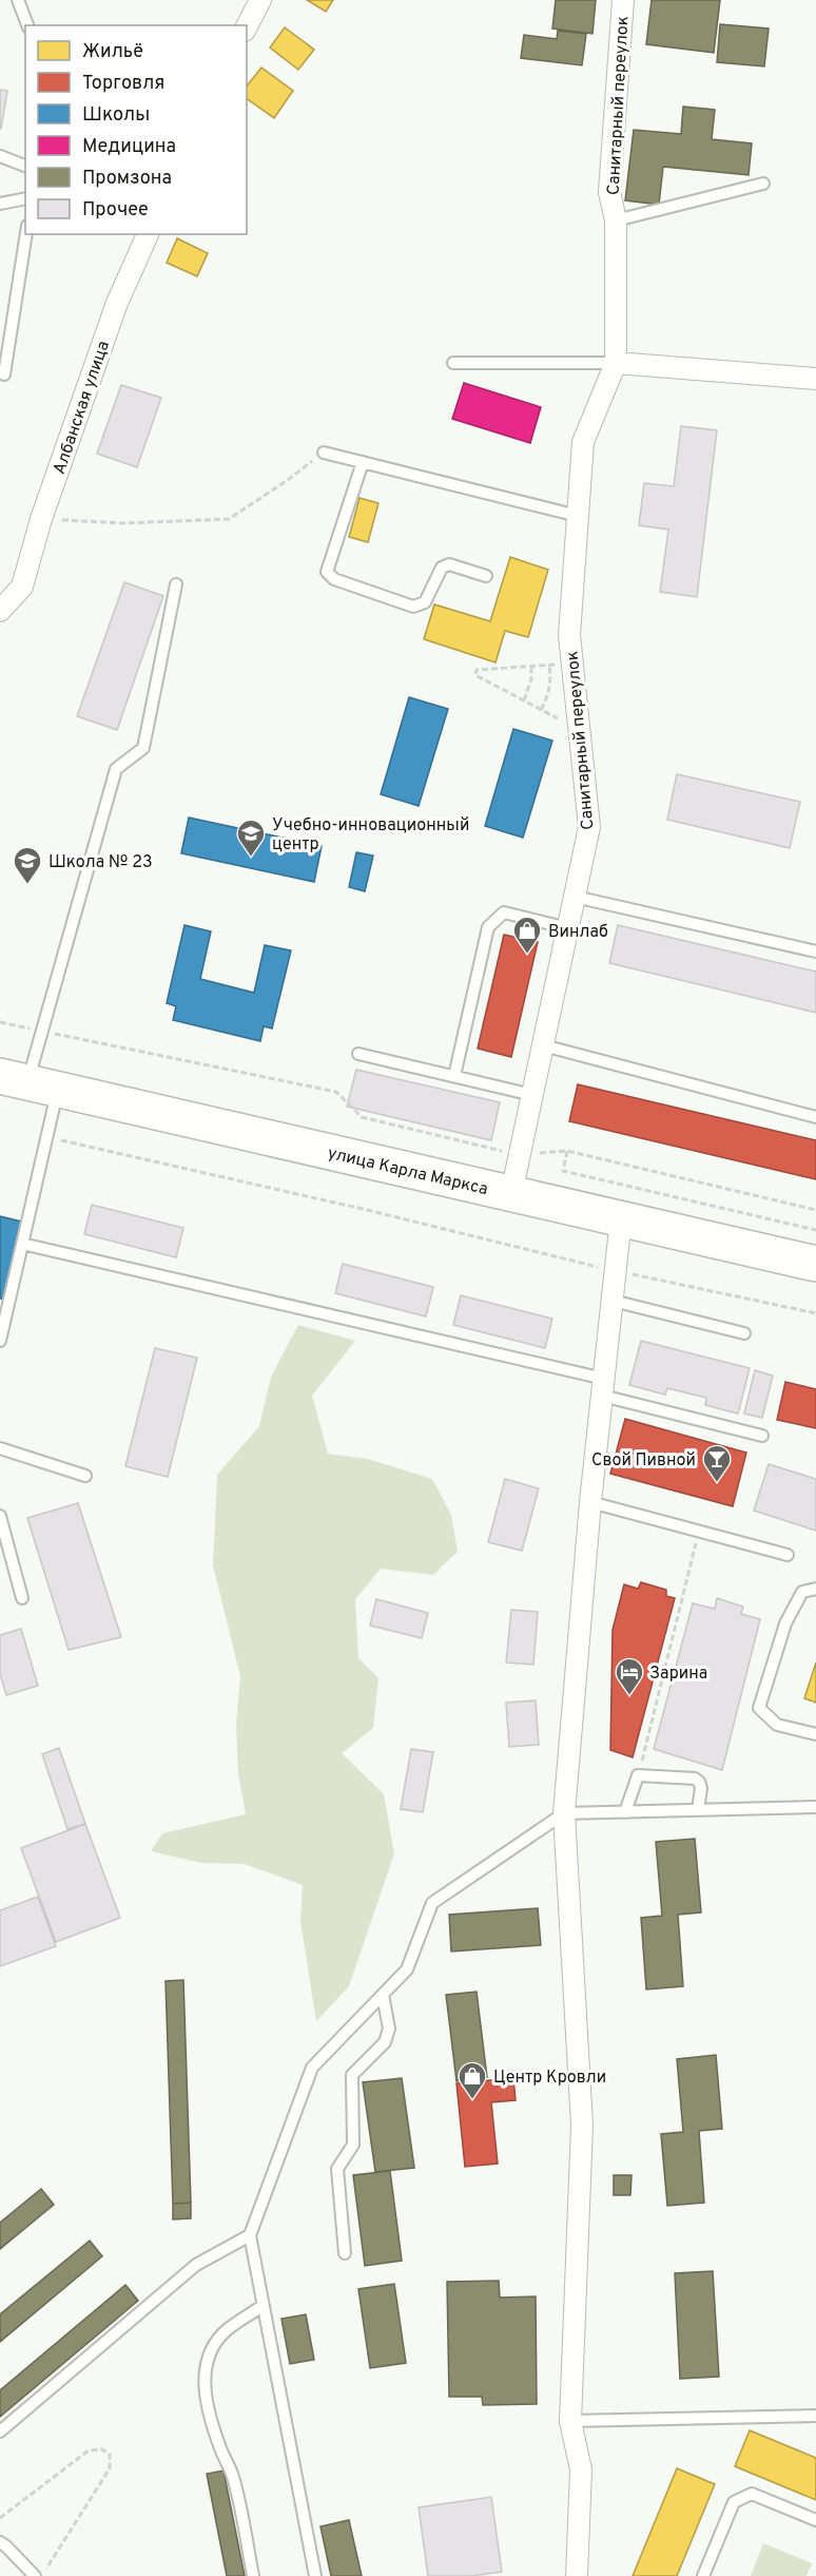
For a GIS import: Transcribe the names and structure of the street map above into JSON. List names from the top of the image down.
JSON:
{
  "streets": {
    "highway": ["улица Карла Маркса"],
    "street": ["Санитарный переулок", "Албанская улица"]
  },
  "crossings": [
    ["Санитарный переулок", "улица Карла Маркса"]
  ],
  "places": {
    "school or university": ["Учебно-инновационный центр", "Школа № 23"],
    "shop": ["Винлаб", "Центр Кровли"],
    "bar": ["Свой Пивной"],
    "hotel": ["Зарина"]
  },
  "legend": [
    "Жильё",
    "Торговля",
    "Школы",
    "Медицина",
    "Промзона",
    "Прочее"
  ]
}
